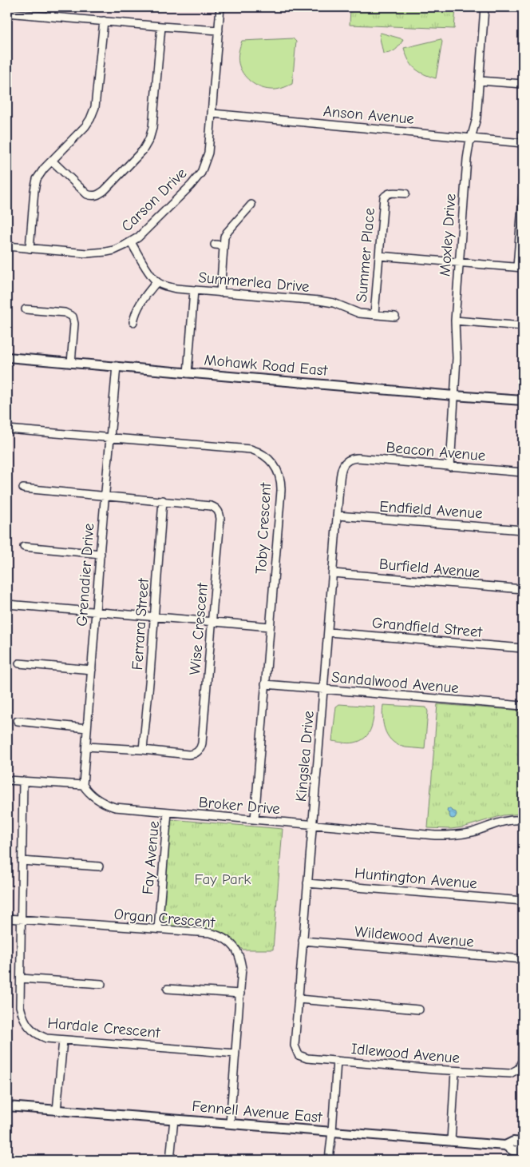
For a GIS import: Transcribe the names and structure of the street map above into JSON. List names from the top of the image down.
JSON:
{
  "streets": {
    "main road": ["Mohawk Road East", "Fennell Avenue East"],
    "street": [
      "Anson Avenue",
      "Carson Drive",
      "Moxley Drive",
      "Summer Place",
      "Summerlea Drive",
      "Beacon Avenue",
      "Endfield Avenue",
      "Toby Crescent",
      "Burfield Avenue",
      "Grenadier Drive",
      "Ferrara Street",
      "Grandfield Street",
      "Wise Crescent",
      "Sandalwood Avenue",
      "Kingslea Drive",
      "Broker Drive",
      "Fay Avenue",
      "Huntington Avenue",
      "Organ Crescent",
      "Wildewood Avenue",
      "Hardale Crescent",
      "Idlewood Avenue"
    ]
  },
  "crossings": [
    ["Anson Avenue", "Carson Drive"],
    ["Anson Avenue", "Moxley Drive"],
    ["Moxley Drive", "Mohawk Road East"],
    ["Moxley Drive", "Beacon Avenue"],
    ["Summer Place", "Summerlea Drive"],
    ["Mohawk Road East", "Grenadier Drive"],
    ["Beacon Avenue", "Kingslea Drive"],
    ["Endfield Avenue", "Kingslea Drive"],
    ["Toby Crescent", "Grenadier Drive"],
    ["Toby Crescent", "Sandalwood Avenue"],
    ["Toby Crescent", "Broker Drive"],
    ["Burfield Avenue", "Kingslea Drive"],
    ["Grenadier Drive", "Wise Crescent"],
    ["Grenadier Drive", "Broker Drive"],
    ["Ferrara Street", "Wise Crescent"],
    ["Grandfield Street", "Kingslea Drive"],
    ["Sandalwood Avenue", "Kingslea Drive"],
    ["Kingslea Drive", "Broker Drive"],
    ["Kingslea Drive", "Huntington Avenue"],
    ["Kingslea Drive", "Wildewood Avenue"],
    ["Kingslea Drive", "Idlewood Avenue"],
    ["Broker Drive", "Fay Avenue"],
    ["Fay Avenue", "Organ Crescent"],
    ["Organ Crescent", "Hardale Crescent"],
    ["Organ Crescent", "Fennell Avenue East"]
  ],
  "parks": ["Fay Park"]
}
